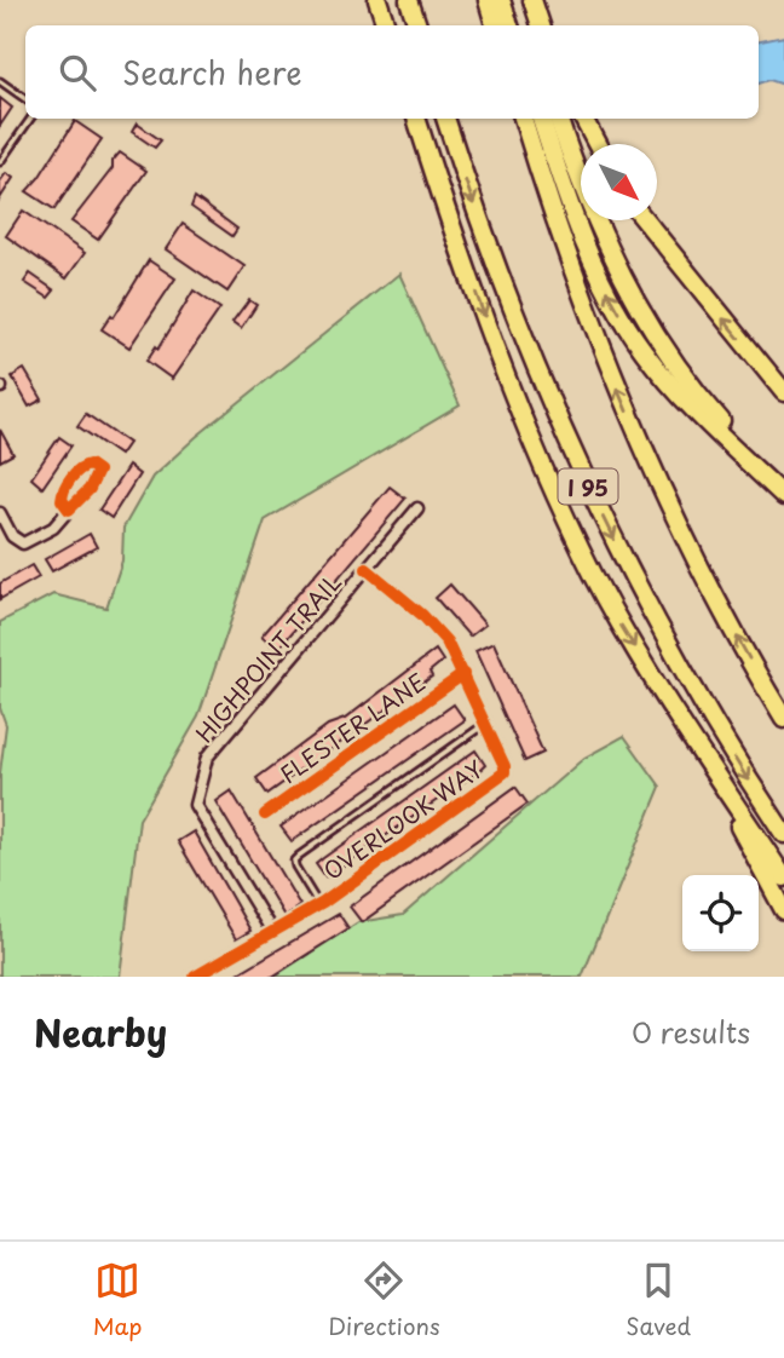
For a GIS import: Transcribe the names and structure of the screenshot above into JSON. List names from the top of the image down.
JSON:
{
  "streets": {
    "highway": ["I 95"],
    "street": ["HIGHPOINT TRAIL", "FLESTER LANE", "OVERLOOK WAY"]
  },
  "crossings": [
    ["HIGHPOINT TRAIL", "OVERLOOK WAY"],
    ["FLESTER LANE", "OVERLOOK WAY"]
  ],
  "north": "bottom right",
  "page": {
    "search": "Search here",
    "heading": ["Nearby", "0 results"],
    "nav": ["Map", "Directions", "Saved"]
  }
}
